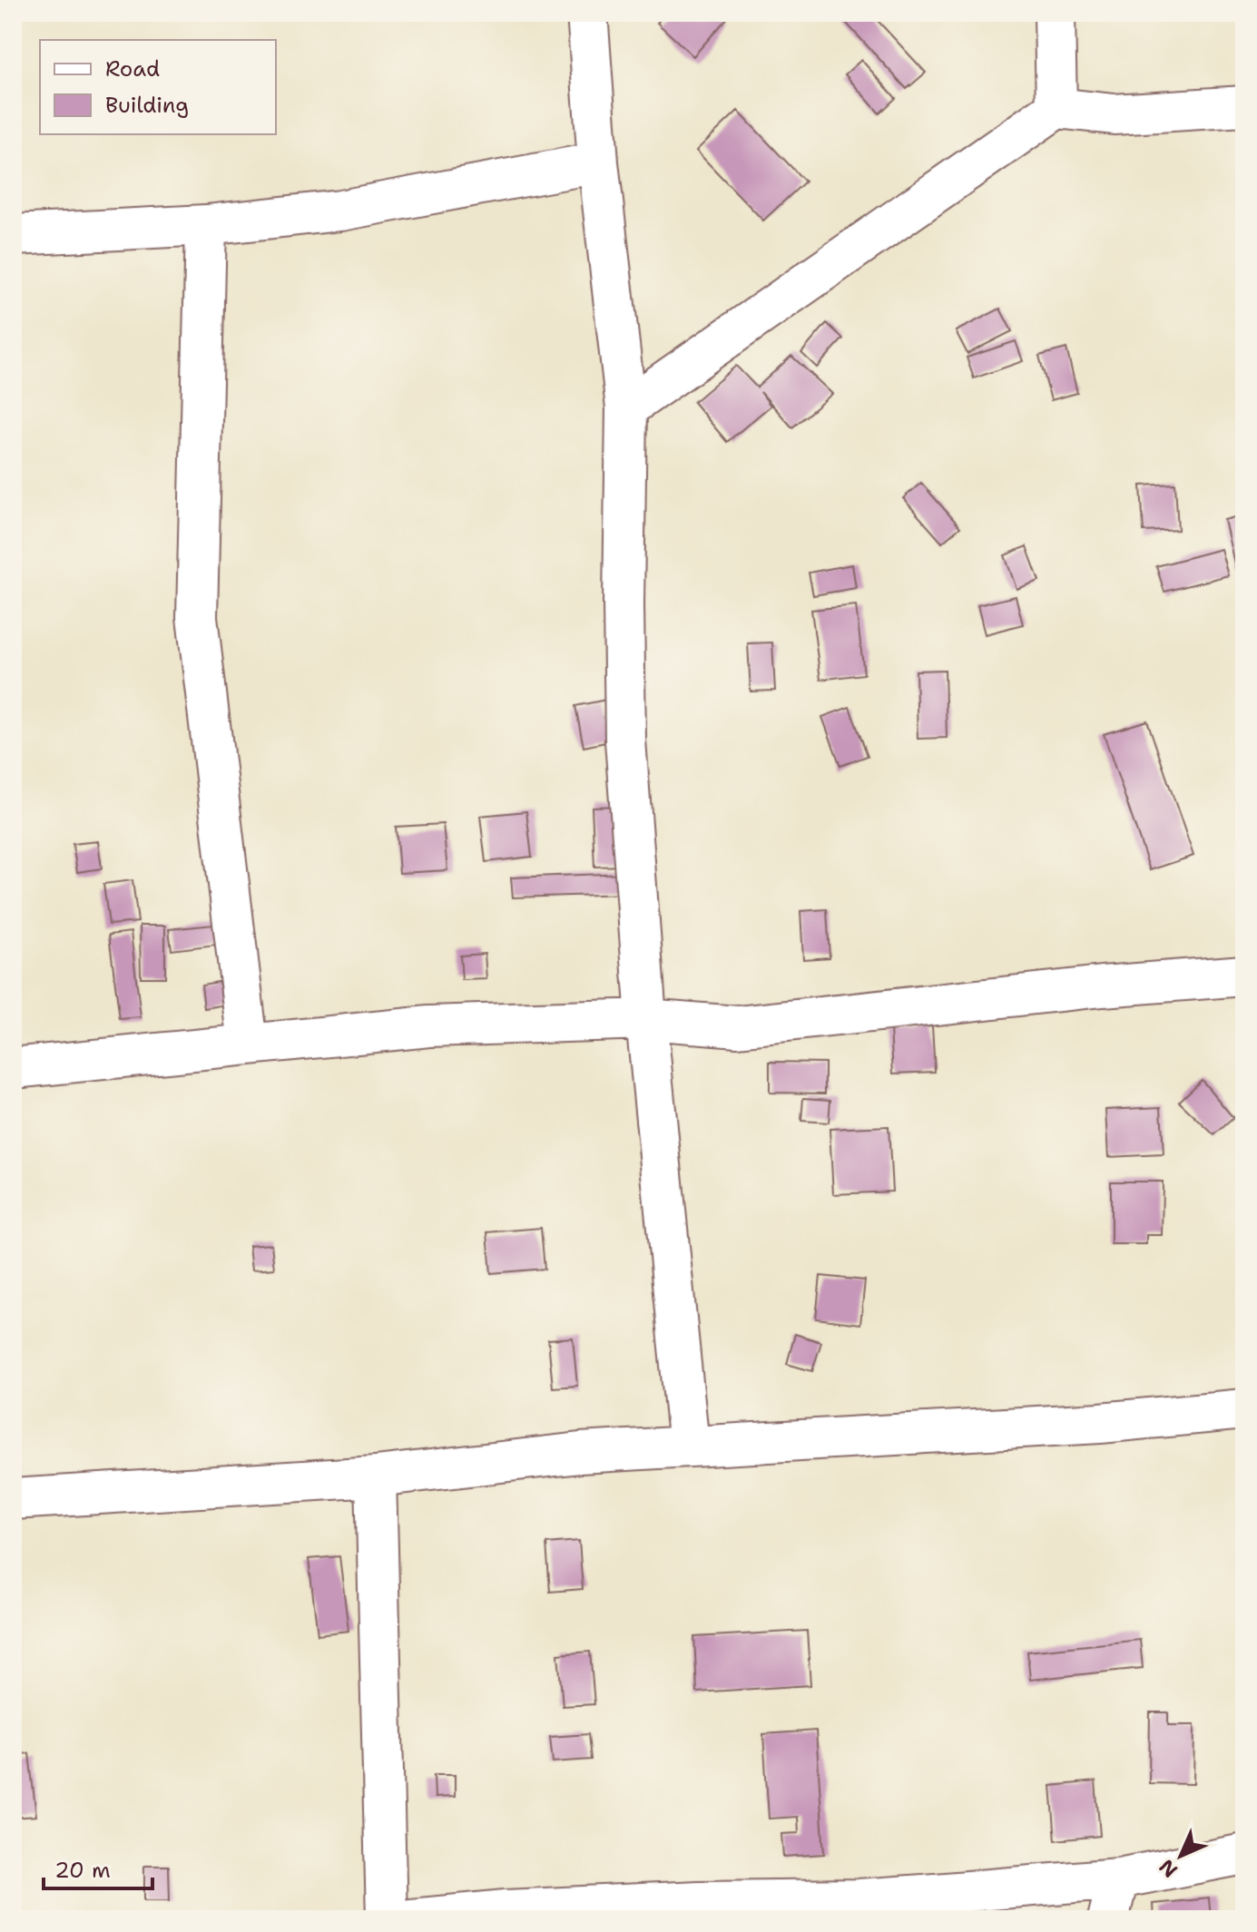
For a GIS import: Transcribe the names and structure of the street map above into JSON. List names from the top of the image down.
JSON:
{
  "legend": ["Road", "Building"],
  "scale_bar": "20 m",
  "north": "bottom left"
}
